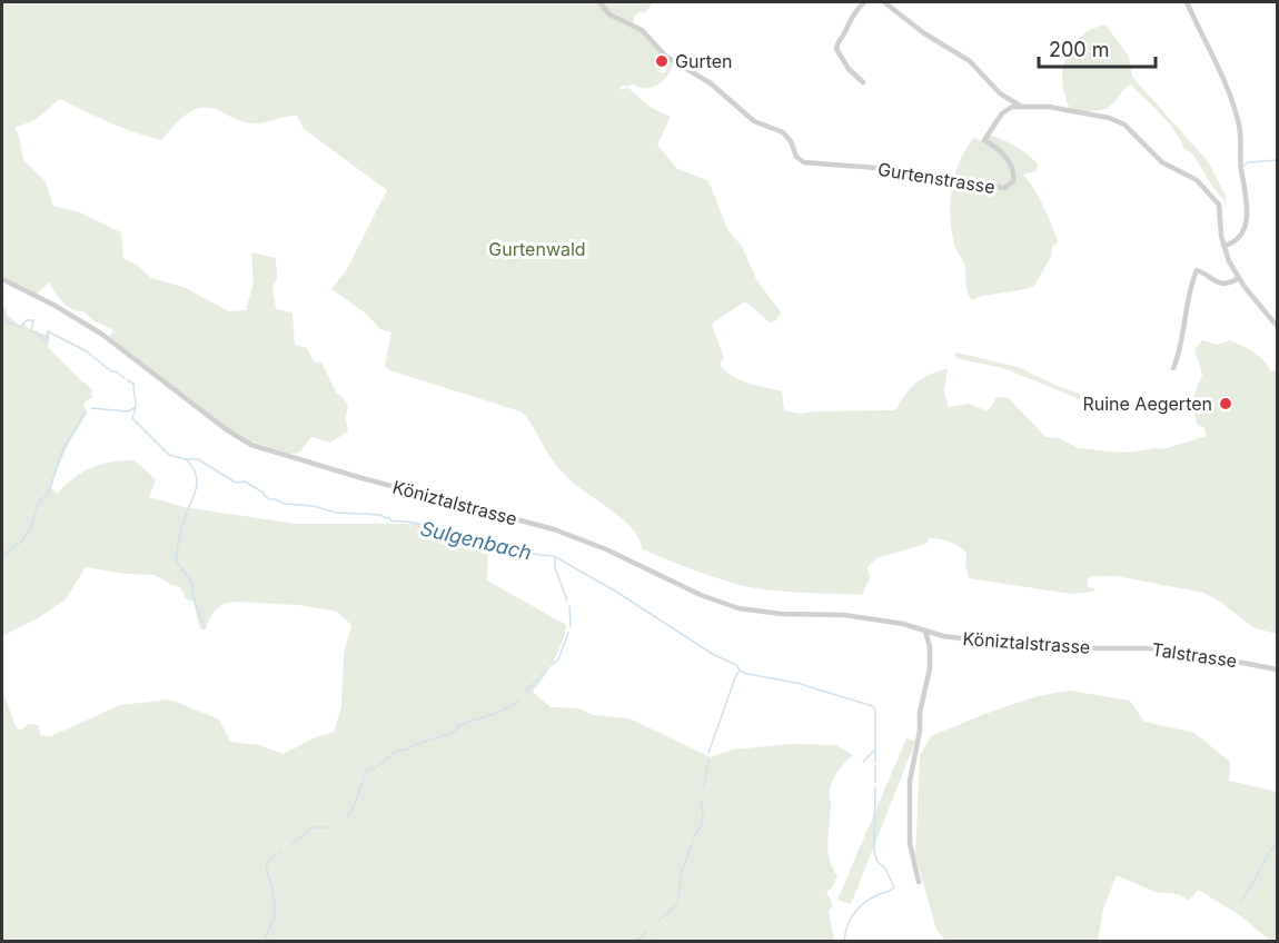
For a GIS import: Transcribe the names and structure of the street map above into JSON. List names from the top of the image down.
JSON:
{
  "streets": {
    "street": ["Gurtenstrasse", "Köniztalstrasse", "Talstrasse"]
  },
  "crossings": [
    ["Köniztalstrasse", "Talstrasse"]
  ],
  "water": ["Sulgenbach"],
  "parks": ["Gurtenwald"],
  "places": ["Gurten", "Ruine Aegerten"],
  "scale_bar": "200 m"
}
